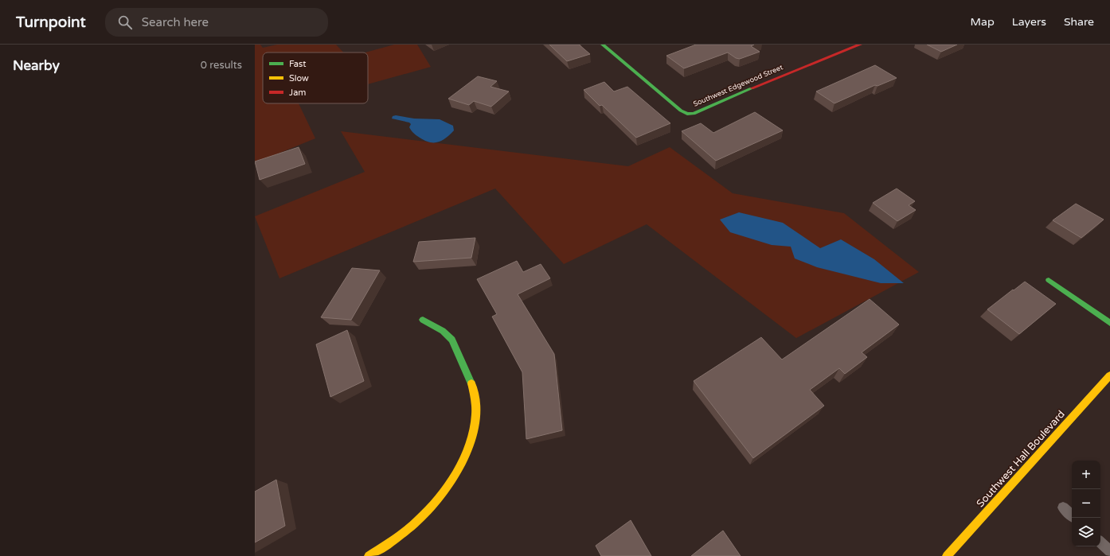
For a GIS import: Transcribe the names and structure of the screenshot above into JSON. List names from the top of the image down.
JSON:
{
  "streets": {
    "street": ["Southwest Edgewood Street", "Southwest Hall Boulevard"]
  },
  "legend": ["Fast", "Slow", "Jam"],
  "page": {
    "header": "Turnpoint",
    "search": "Search here",
    "nav": ["Map", "Layers", "Share"],
    "heading": ["Nearby", "0 results"],
    "map_buttons": ["+", "−"]
  }
}
